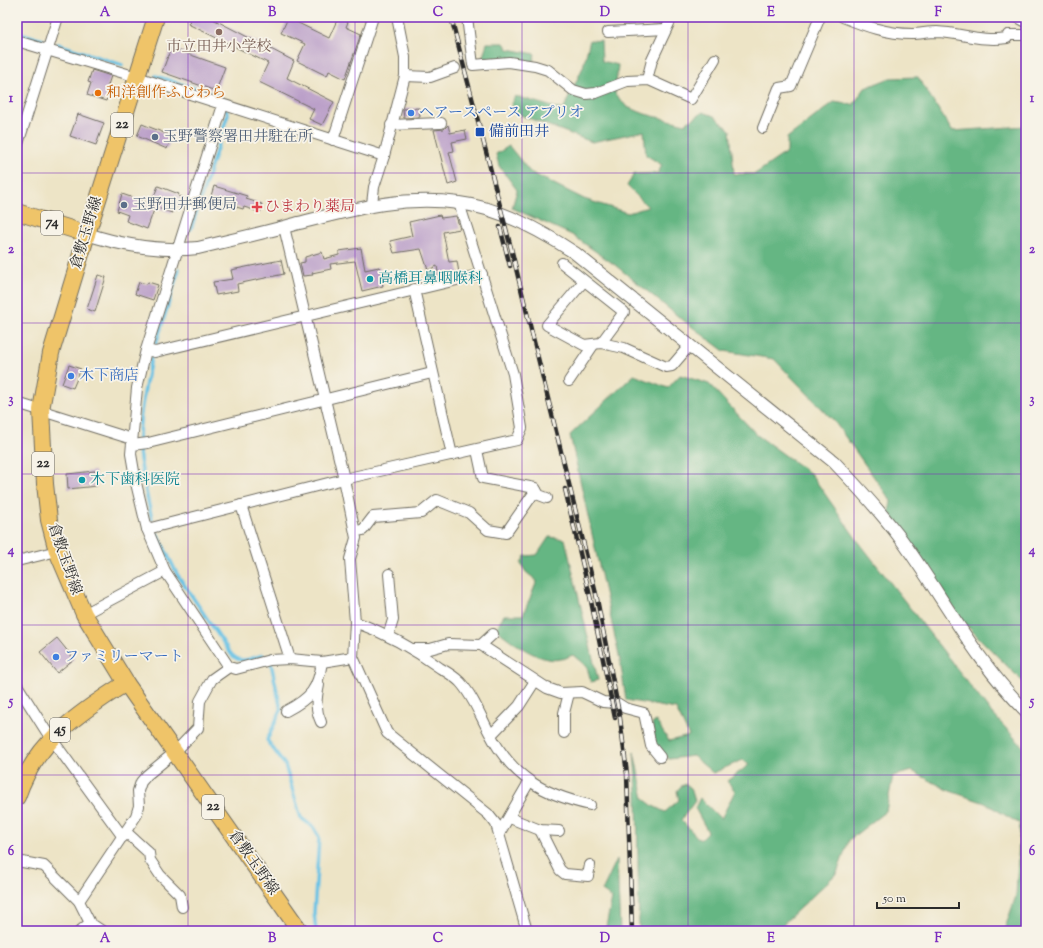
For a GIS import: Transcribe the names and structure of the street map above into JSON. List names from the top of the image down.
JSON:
{
  "streets": {
    "main road": [
      "22",
      "74",
      "倉敷玉野線",
      "45"
    ]
  },
  "crossings": [
    ["74", "倉敷玉野線"],
    ["倉敷玉野線", "45"]
  ],
  "places": {
    "other": [
      "市立田井小学校",
      "和洋創作ふじわら",
      "ヘアースペース アプリオ",
      "玉野警察署田井駐在所",
      "玉野田井郵便局",
      "高橋耳鼻咽喉科",
      "木下商店",
      "木下歯科医院",
      "ファミリーマート"
    ],
    "transit": ["備前田井"],
    "health": ["ひまわり薬局"]
  },
  "scale_bar": "50 m",
  "grid": {
    "columns": [
      "A",
      "B",
      "C",
      "D",
      "E",
      "F"
    ],
    "rows": [
      "1",
      "2",
      "3",
      "4",
      "5",
      "6"
    ]
  }
}
